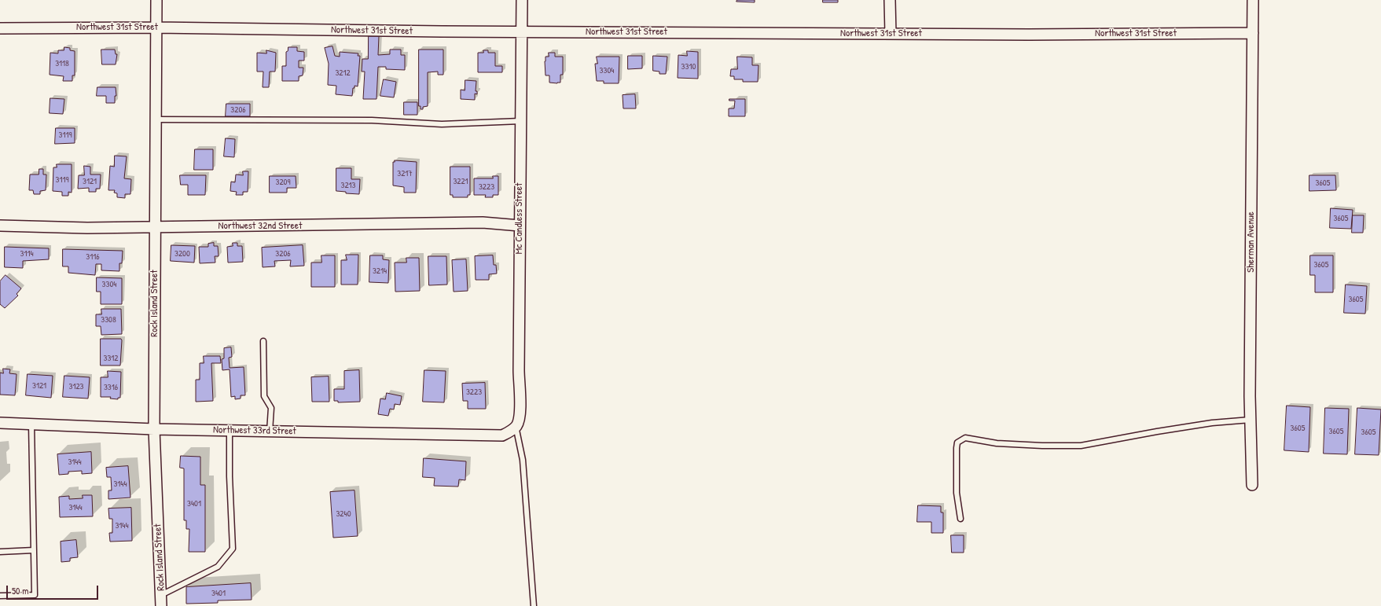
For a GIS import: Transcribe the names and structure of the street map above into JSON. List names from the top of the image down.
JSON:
{
  "streets": {
    "street": [
      "Northwest 31st Street",
      "Mc Candless Street",
      "Northwest 32nd Street",
      "Sherman Avenue",
      "Rock Island Street",
      "Northwest 33rd Street"
    ]
  },
  "crossings": [
    ["Northwest 31st Street", "Mc Candless Street"],
    ["Northwest 31st Street", "Sherman Avenue"],
    ["Northwest 31st Street", "Rock Island Street"],
    ["Mc Candless Street", "Northwest 32nd Street"],
    ["Mc Candless Street", "Northwest 33rd Street"],
    ["Northwest 32nd Street", "Rock Island Street"],
    ["Rock Island Street", "Northwest 33rd Street"]
  ],
  "house_numbers": [
    "3118",
    "3310",
    "3304",
    "3212",
    "3206",
    "3119",
    "3217",
    "3119",
    "3121",
    "3221",
    "3209",
    "3605",
    "3213",
    "3223",
    "3605",
    "3114",
    "3200",
    "3206",
    "3116",
    "3605",
    "3214",
    "3304",
    "3605",
    "3308",
    "3312",
    "3121",
    "3123",
    "3316",
    "3223",
    "3605",
    "3605",
    "3605",
    "3144",
    "3144",
    "3401",
    "3144",
    "3240",
    "3144",
    "3401"
  ],
  "scale_bar": "50 m"
}
